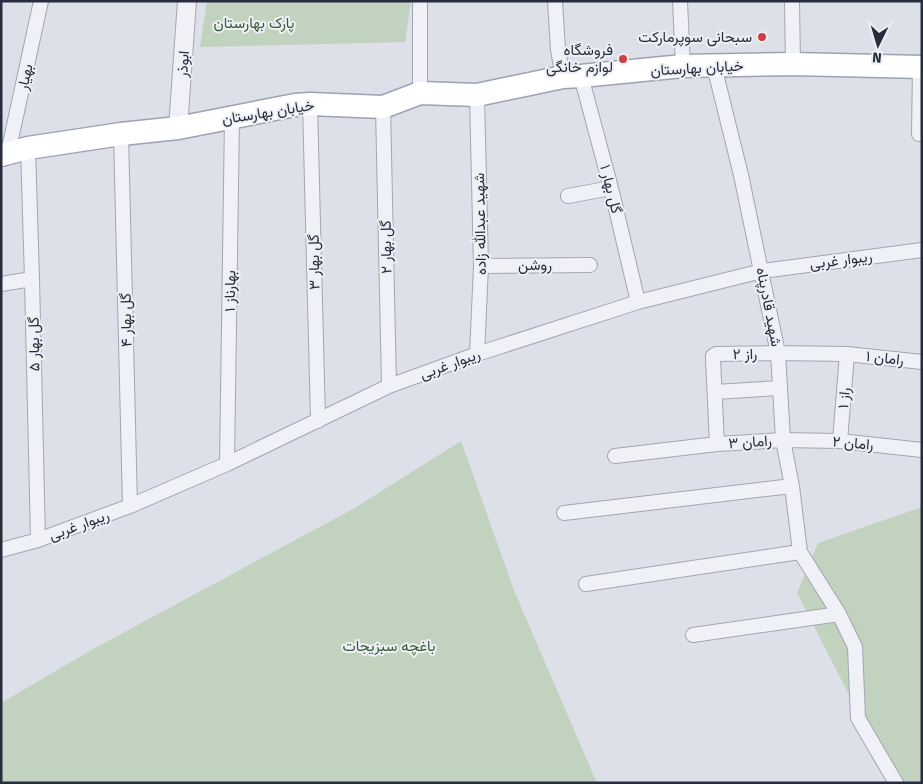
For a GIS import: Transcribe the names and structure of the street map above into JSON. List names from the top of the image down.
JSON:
{
  "streets": {
    "main road": ["خیابان بهارستان"],
    "street": [
      "ابوذر",
      "بهیار",
      "گل بهار ۱",
      "شهید عبدالله زاده",
      "گل بهار ۲",
      "ریبوار غربی",
      "گل بهار ۳",
      "روشن",
      "بهارناز ۱",
      "شهید قادرپناه",
      "گل بهار ۴",
      "گل بهار ۵",
      "راز ۲",
      "رامان ۱",
      "راز ۱",
      "رامان ۳",
      "رامان ۲"
    ]
  },
  "crossings": [
    ["ابوذر", "خیابان بهارستان"],
    ["خیابان بهارستان", "بهیار"],
    ["خیابان بهارستان", "گل بهار ۱"],
    ["خیابان بهارستان", "شهید عبدالله زاده"],
    ["خیابان بهارستان", "گل بهار ۲"],
    ["خیابان بهارستان", "گل بهار ۳"],
    ["خیابان بهارستان", "بهارناز ۱"],
    ["خیابان بهارستان", "شهید قادرپناه"],
    ["خیابان بهارستان", "گل بهار ۴"],
    ["خیابان بهارستان", "گل بهار ۵"],
    ["بهیار", "گل بهار ۵"],
    ["گل بهار ۱", "ریبوار غربی"],
    ["شهید عبدالله زاده", "ریبوار غربی"],
    ["شهید عبدالله زاده", "روشن"],
    ["گل بهار ۲", "ریبوار غربی"],
    ["ریبوار غربی", "گل بهار ۳"],
    ["ریبوار غربی", "بهارناز ۱"],
    ["ریبوار غربی", "شهید قادرپناه"],
    ["ریبوار غربی", "گل بهار ۴"],
    ["ریبوار غربی", "گل بهار ۵"],
    ["شهید قادرپناه", "راز ۲"],
    ["شهید قادرپناه", "رامان ۳"],
    ["شهید قادرپناه", "رامان ۲"],
    ["راز ۲", "رامان ۱"],
    ["راز ۲", "راز ۱"],
    ["رامان ۱", "راز ۱"],
    ["راز ۱", "رامان ۲"],
    ["رامان ۳", "رامان ۲"]
  ],
  "parks": ["پارک بهارستان", "باغچه سبزیجات"],
  "places": ["سبحانی سوپرمارکت", "فروشگاه لوازم خانگی"],
  "north": "bottom"
}
